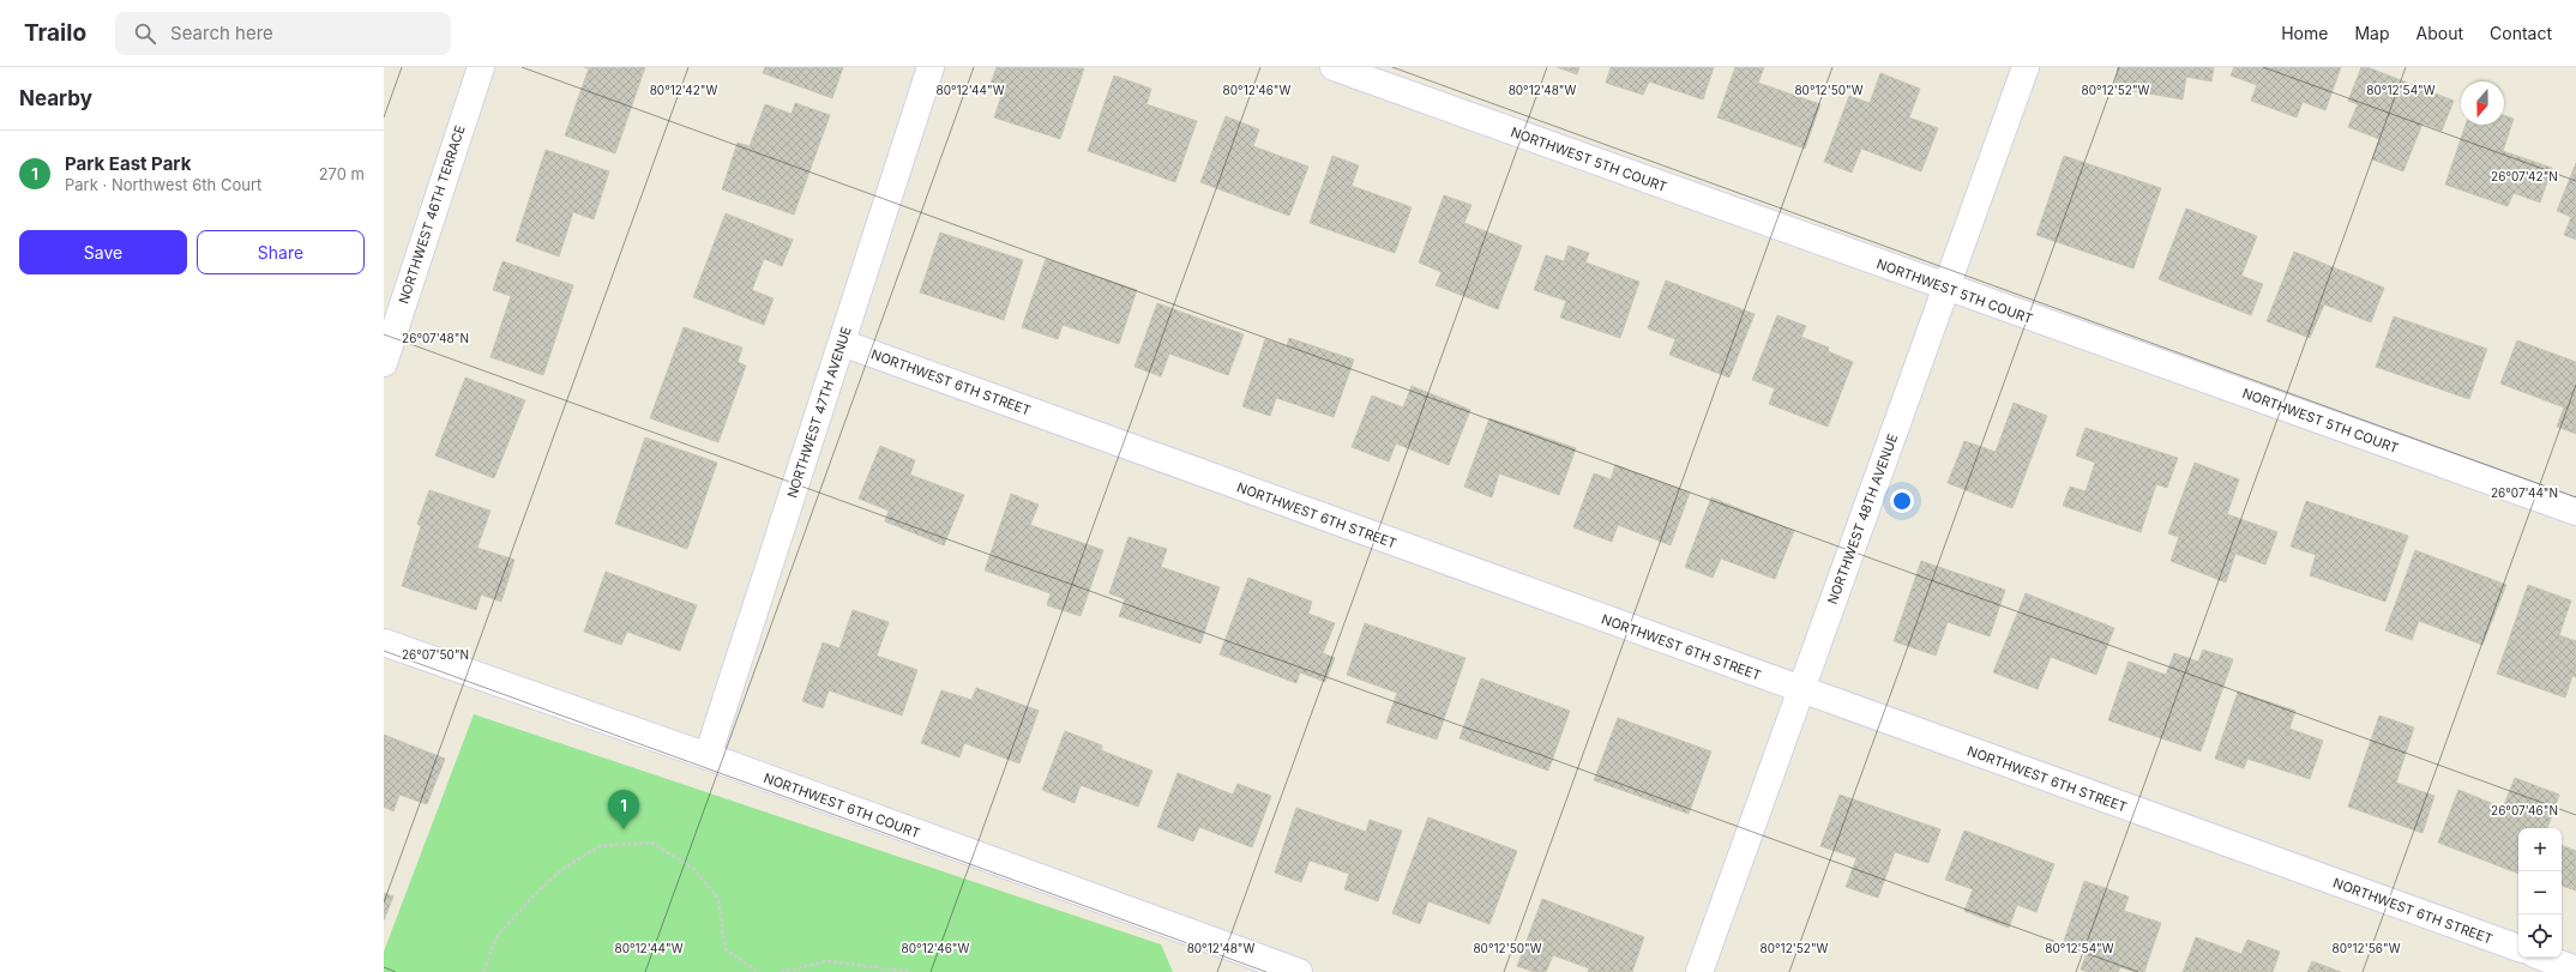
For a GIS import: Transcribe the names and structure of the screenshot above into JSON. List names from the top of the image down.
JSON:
{
  "streets": {
    "street": [
      "NORTHWEST 5TH COURT",
      "NORTHWEST 46TH TERRACE",
      "NORTHWEST 6TH STREET",
      "NORTHWEST 47TH AVENUE",
      "NORTHWEST 48TH AVENUE",
      "NORTHWEST 6TH COURT"
    ]
  },
  "crossings": [
    ["NORTHWEST 5TH COURT", "NORTHWEST 48TH AVENUE"],
    ["NORTHWEST 6TH STREET", "NORTHWEST 47TH AVENUE"],
    ["NORTHWEST 6TH STREET", "NORTHWEST 48TH AVENUE"],
    ["NORTHWEST 47TH AVENUE", "NORTHWEST 6TH COURT"]
  ],
  "north": "bottom",
  "page": {
    "header": "Trailo",
    "search": "Search here",
    "nav": [
      "Home",
      "Map",
      "About",
      "Contact"
    ],
    "heading": "Nearby",
    "list": [
      {
        "mark": "1",
        "name": "Park East Park",
        "note": "Park · Northwest 6th Court",
        "value": "270 m"
      }
    ],
    "buttons": ["Save", "Share"],
    "pins": "1",
    "map_buttons": ["+", "−"]
  },
  "coordinates": [
    "80°12'46\"W",
    "80°12'50\"W",
    "80°12'52\"W",
    "80°12'54\"W",
    "80°12'42\"W",
    "80°12'44\"W",
    "80°12'48\"W",
    "26°07'42\"N",
    "26°07'48\"N",
    "26°07'44\"N",
    "26°07'50\"N",
    "26°07'46\"N",
    "80°12'56\"W"
  ]
}
